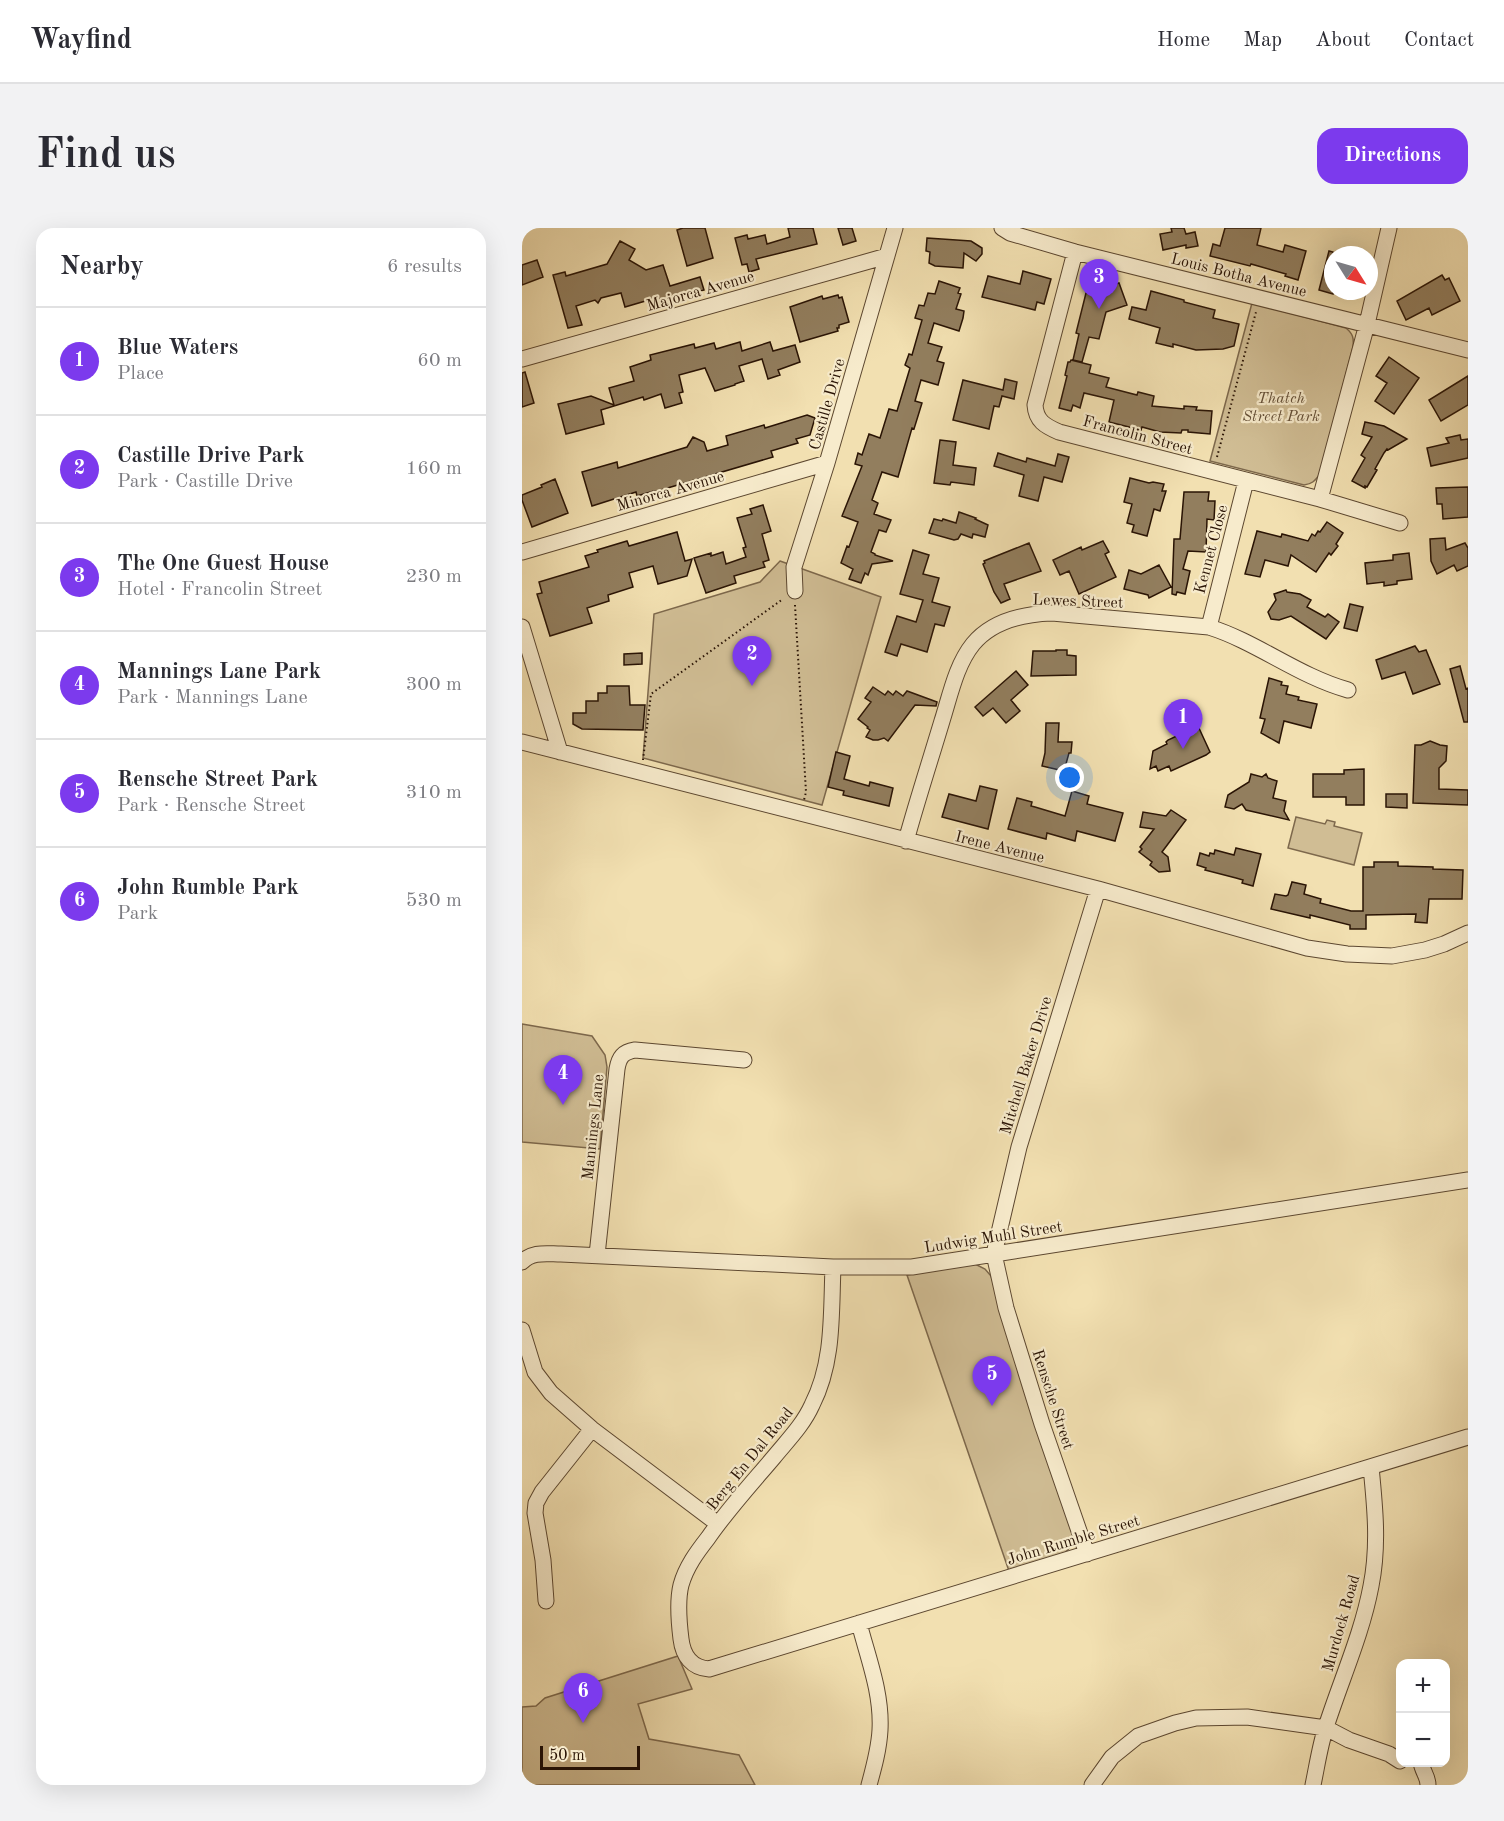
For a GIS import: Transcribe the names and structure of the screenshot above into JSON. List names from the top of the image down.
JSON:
{
  "streets": {
    "street": [
      "Louis Botha Avenue",
      "Majorca Avenue",
      "Castille Drive",
      "Francolin Street",
      "Minorca Avenue",
      "Kennet Close",
      "Lewes Street",
      "Irene Avenue",
      "Mitchell Baker Drive",
      "Mannings Lane",
      "Ludwig Muhl Street",
      "Rensche Street",
      "Berg En Dal Road",
      "John Rumble Street",
      "Murdock Road"
    ]
  },
  "crossings": [
    ["Louis Botha Avenue", "Francolin Street"],
    ["Majorca Avenue", "Castille Drive"],
    ["Castille Drive", "Minorca Avenue"],
    ["Francolin Street", "Kennet Close"],
    ["Kennet Close", "Lewes Street"],
    ["Lewes Street", "Irene Avenue"],
    ["Irene Avenue", "Mitchell Baker Drive"],
    ["Mitchell Baker Drive", "Ludwig Muhl Street"],
    ["Mitchell Baker Drive", "Rensche Street"],
    ["Mannings Lane", "Ludwig Muhl Street"],
    ["Ludwig Muhl Street", "Rensche Street"],
    ["Ludwig Muhl Street", "Berg En Dal Road"],
    ["Rensche Street", "John Rumble Street"],
    ["Berg En Dal Road", "John Rumble Street"],
    ["John Rumble Street", "Murdock Road"]
  ],
  "parks": ["Thatch Street Park"],
  "scale_bar": "50 m",
  "north": "bottom right",
  "page": {
    "header": "Wayfind",
    "nav": [
      "Home",
      "Map",
      "About",
      "Contact"
    ],
    "buttons": "Directions",
    "title": "Find us",
    "heading": ["Nearby", "6 results"],
    "pins": [
      "3",
      "2",
      "1",
      "4",
      "5",
      "6"
    ],
    "list": [
      {
        "mark": "1",
        "name": "Blue Waters",
        "note": "Place",
        "value": "60 m"
      },
      {
        "mark": "2",
        "name": "Castille Drive Park",
        "note": "Park · Castille Drive",
        "value": "160 m"
      },
      {
        "mark": "3",
        "name": "The One Guest House",
        "note": "Hotel · Francolin Street",
        "value": "230 m"
      },
      {
        "mark": "4",
        "name": "Mannings Lane Park",
        "note": "Park · Mannings Lane",
        "value": "300 m"
      },
      {
        "mark": "5",
        "name": "Rensche Street Park",
        "note": "Park · Rensche Street",
        "value": "310 m"
      },
      {
        "mark": "6",
        "name": "John Rumble Park",
        "note": "Park",
        "value": "530 m"
      }
    ],
    "map_buttons": ["+", "−"],
    "scale": "50 m"
  }
}
